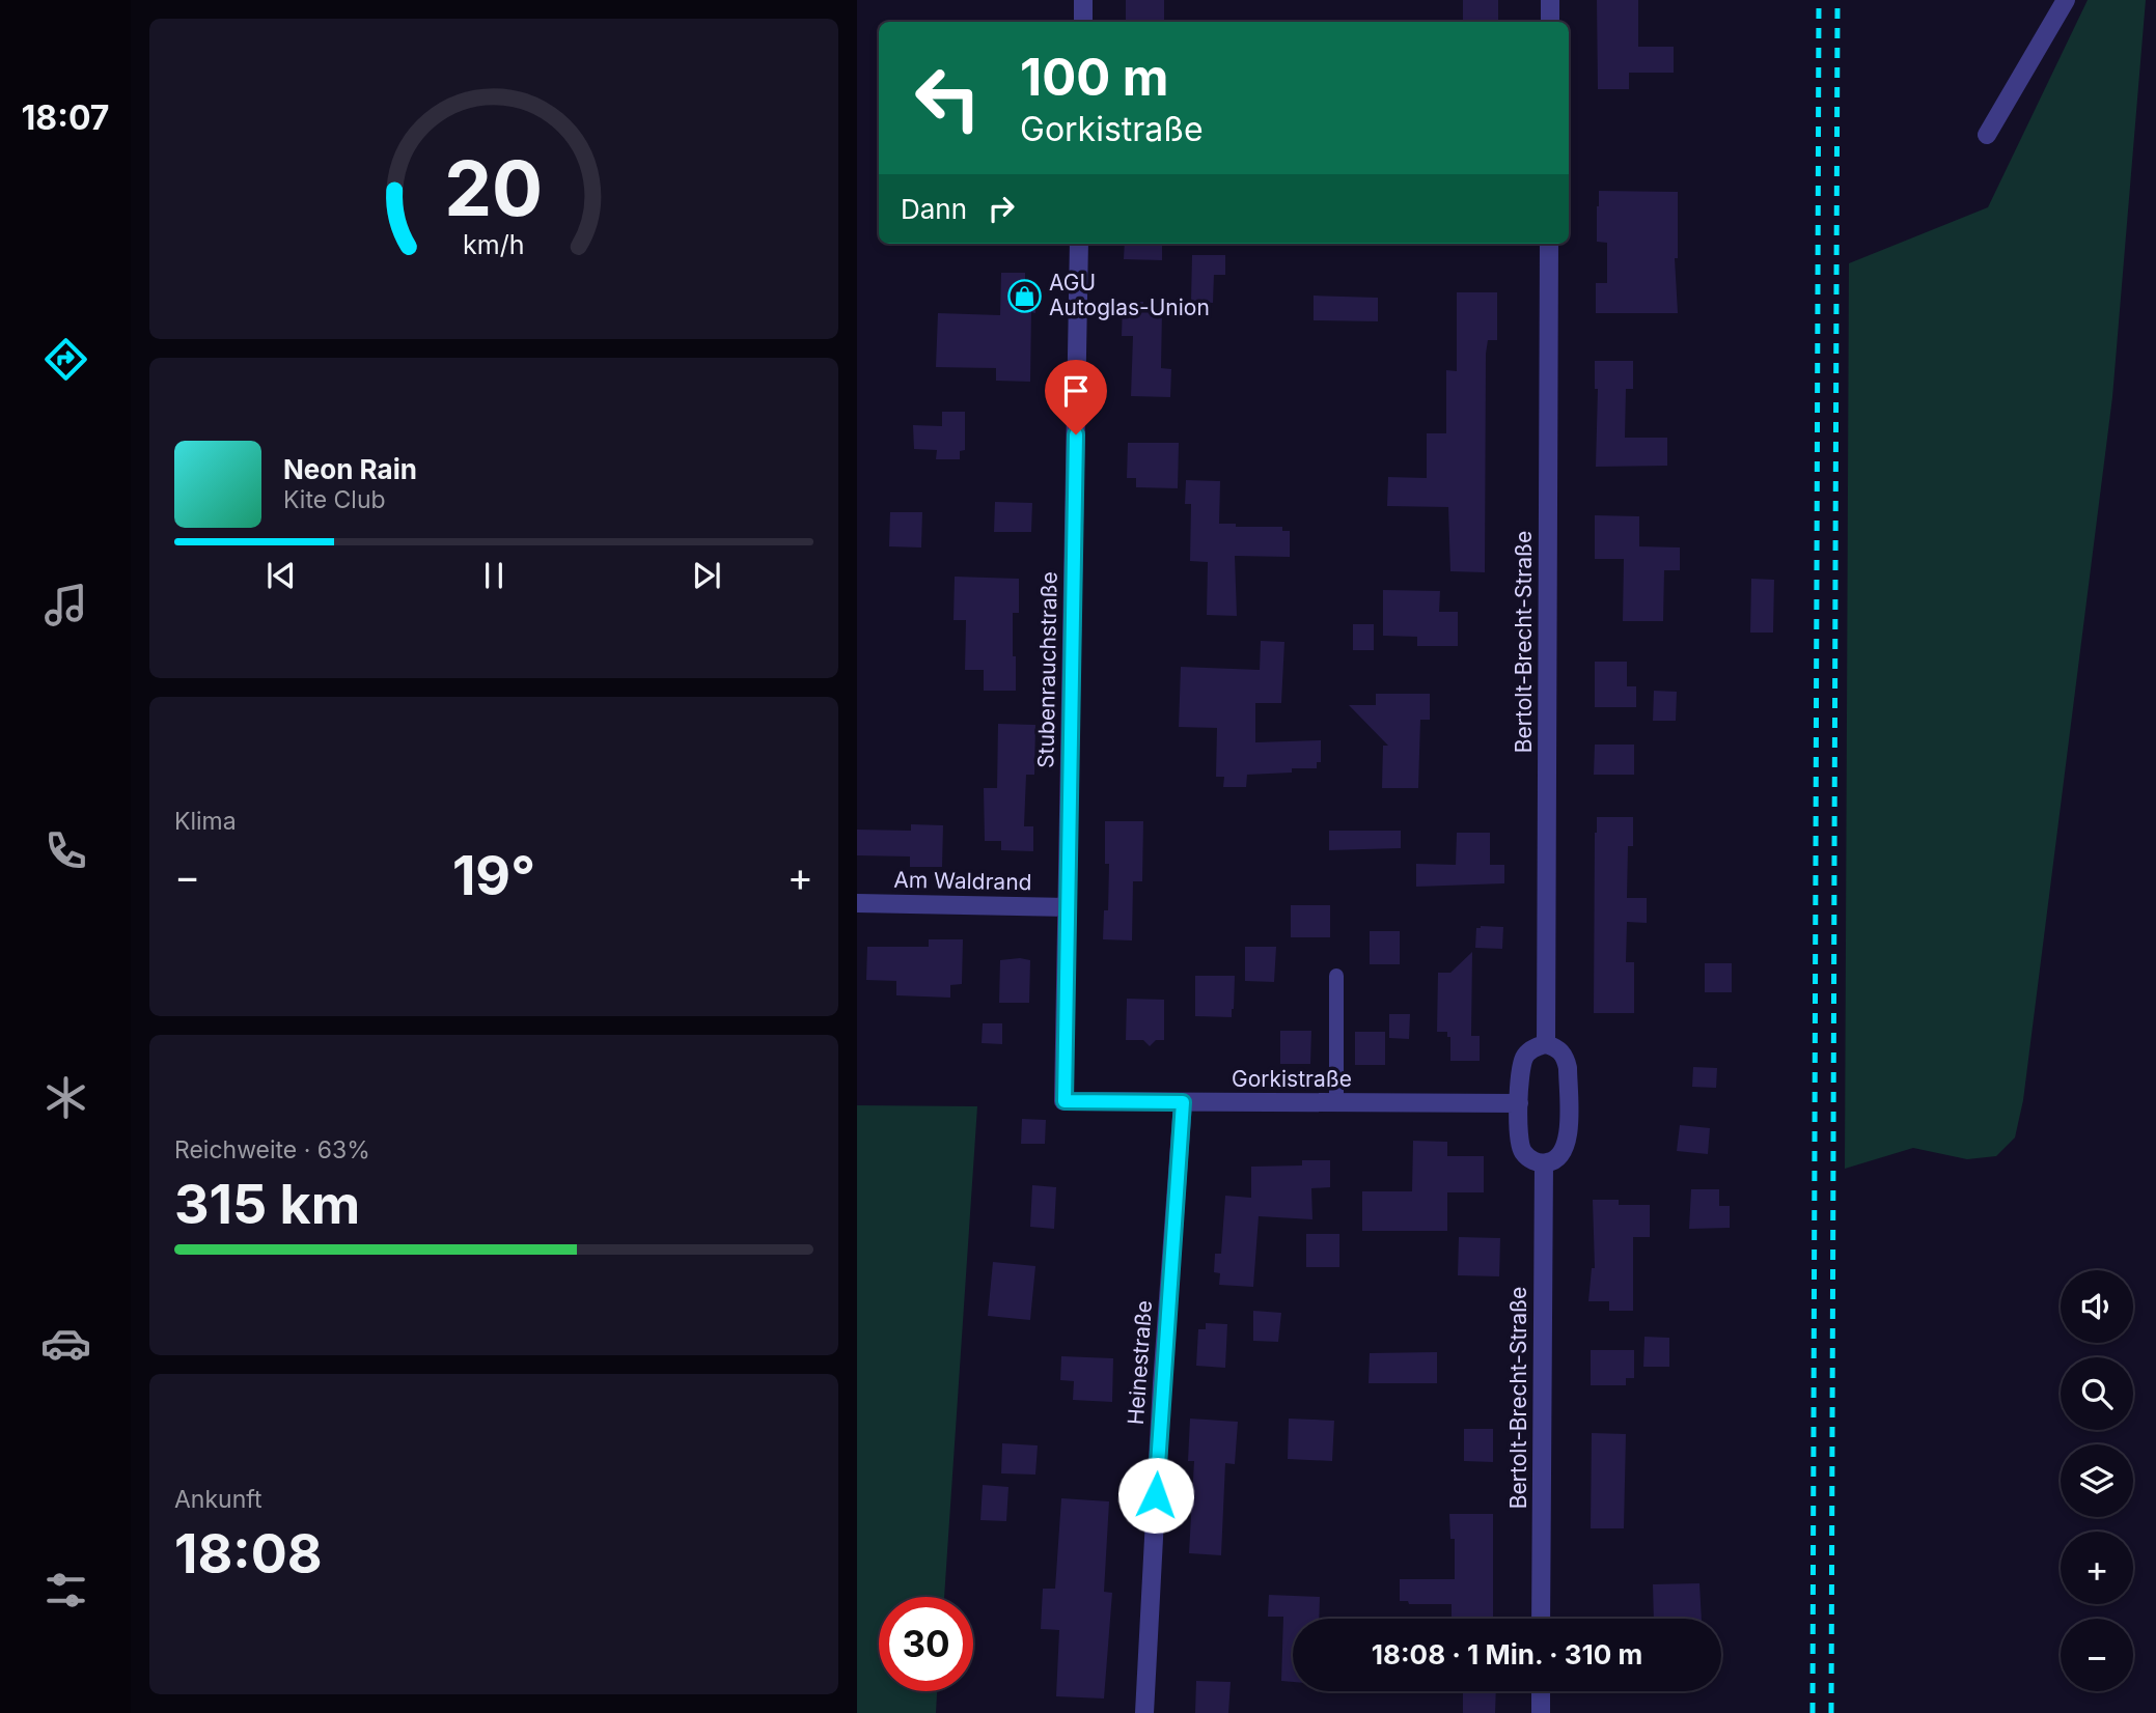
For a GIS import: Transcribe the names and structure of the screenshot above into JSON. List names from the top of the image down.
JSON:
{
  "streets": {
    "street": [
      "Bertolt-Brecht-Straße",
      "Stubenrauchstraße",
      "Am Waldrand",
      "Gorkistraße",
      "Heinestraße"
    ]
  },
  "crossings": [
    ["Stubenrauchstraße", "Am Waldrand"],
    ["Stubenrauchstraße", "Gorkistraße"],
    ["Gorkistraße", "Heinestraße"]
  ],
  "places": {
    "shop": ["AGU Autoglas-Union"]
  },
  "page": {
    "tabs": "18:07",
    "turn": ["100 m", "Gorkistraße"],
    "then": "Dann",
    "song": ["Neon Rain", "Kite Club"],
    "tile": [
      "Klima",
      ["Reichweite · 63%", "315 km"],
      ["Ankunft", "18:08"]
    ],
    "heat": ["−", "19°", "+"],
    "map_buttons": ["+", "−"],
    "limit": "30",
    "trip": "18:08 · 1 Min. · 310 m",
    "gauge": ["20", "km/h"]
  }
}
